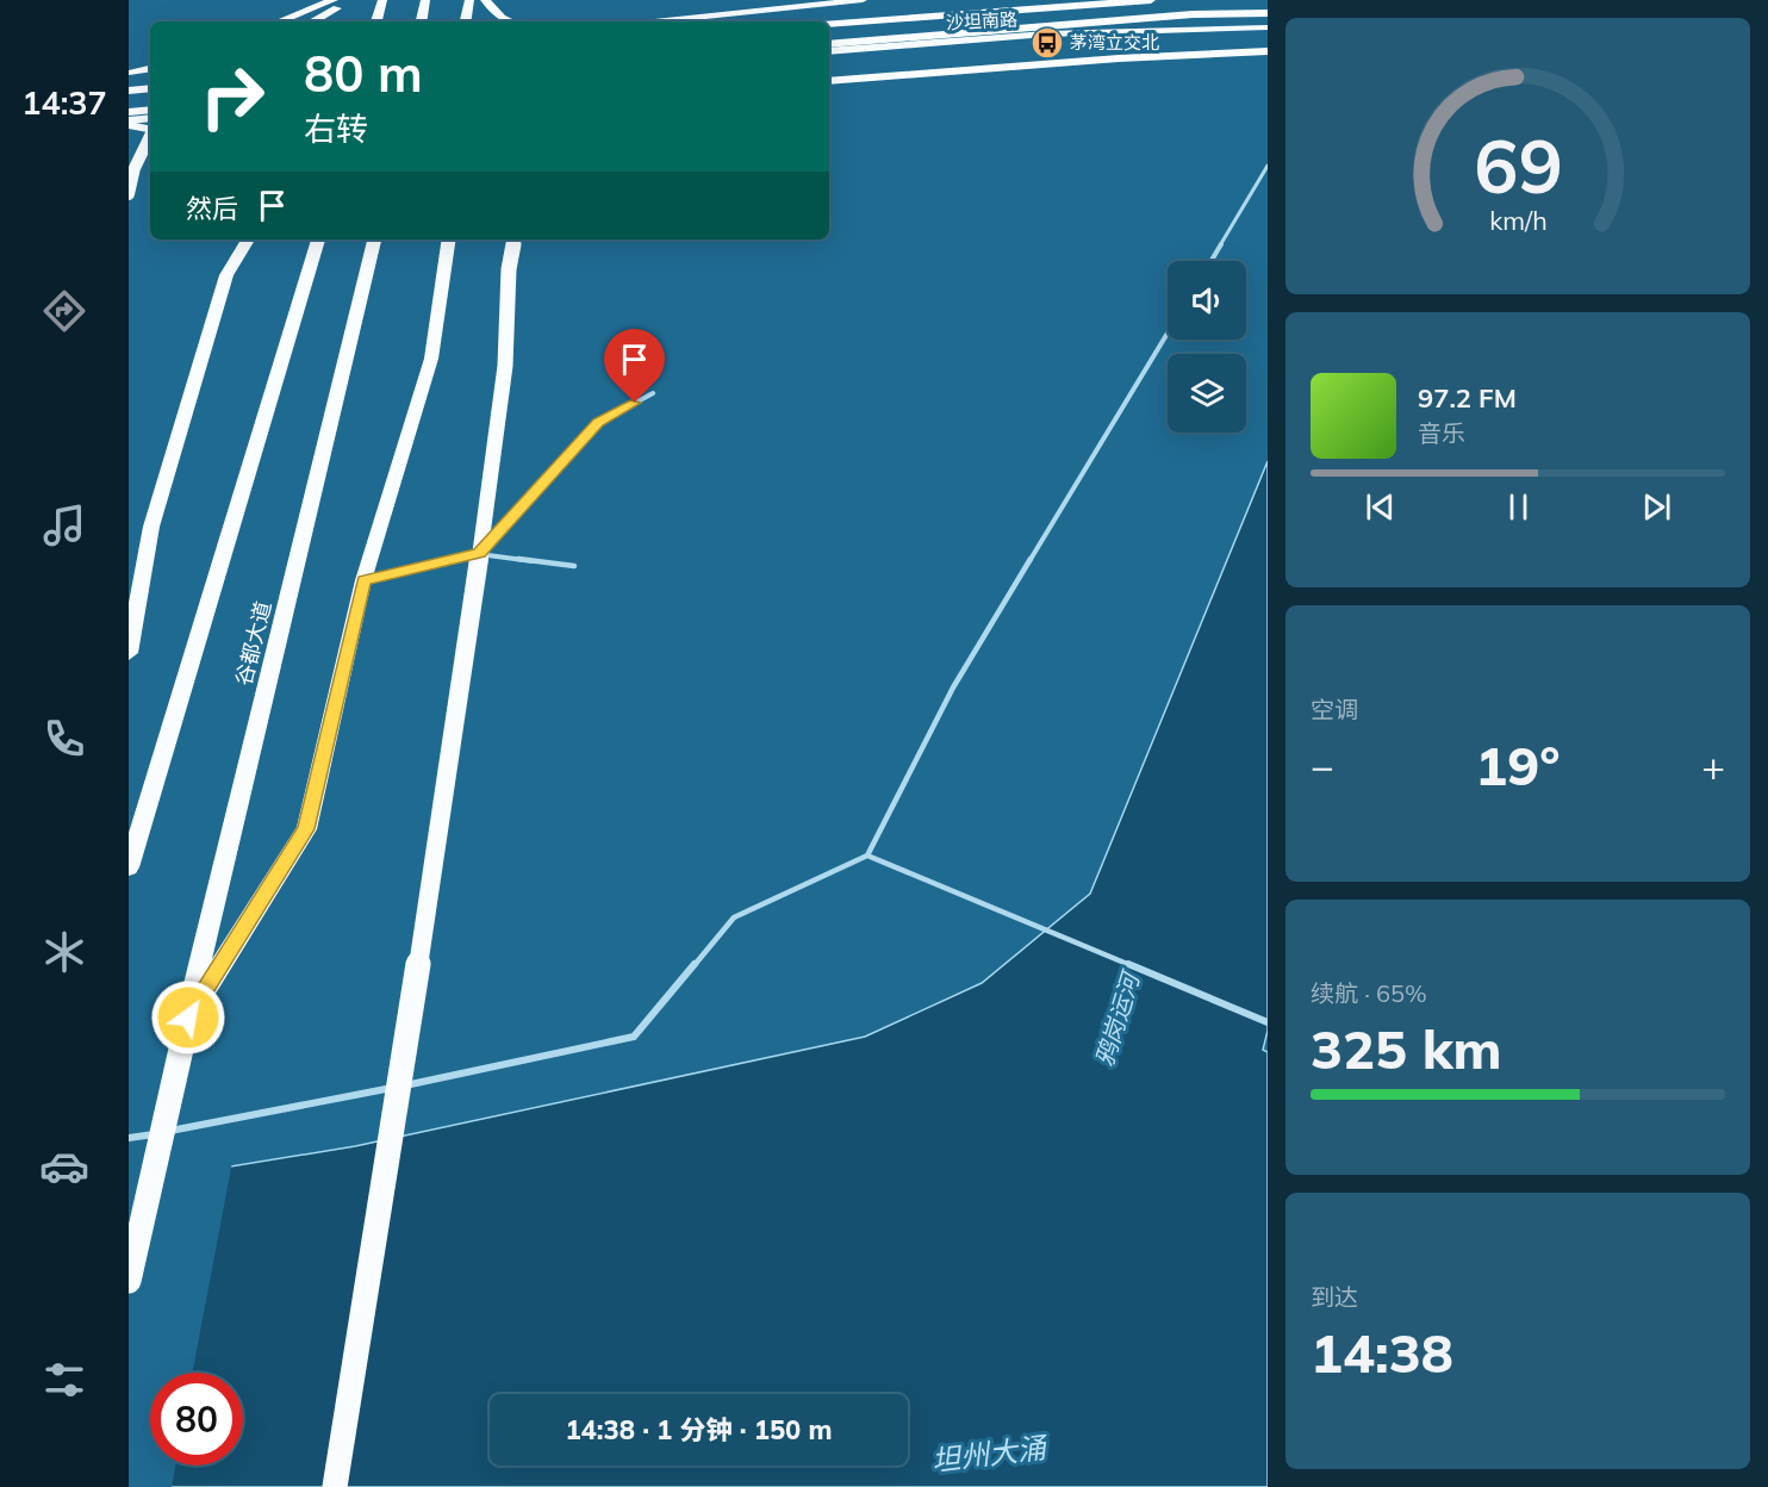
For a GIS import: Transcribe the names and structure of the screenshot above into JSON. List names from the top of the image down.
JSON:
{
  "streets": {
    "highway": ["谷都大道"],
    "main road": ["沙坦南路"]
  },
  "water": ["鸦岗运河", "坦州大涌"],
  "places": {
    "bus stop": ["茅湾立交北"]
  },
  "page": {
    "tabs": "14:37",
    "turn": ["80 m", "右转"],
    "then": "然后",
    "song": ["97.2 FM", "音乐"],
    "tile": [
      "空调",
      ["续航 · 65%", "325 km"],
      ["到达", "14:38"]
    ],
    "heat": ["−", "19°", "+"],
    "limit": "80",
    "trip": "14:38 · 1 分钟 · 150 m",
    "gauge": ["69", "km/h"]
  }
}
